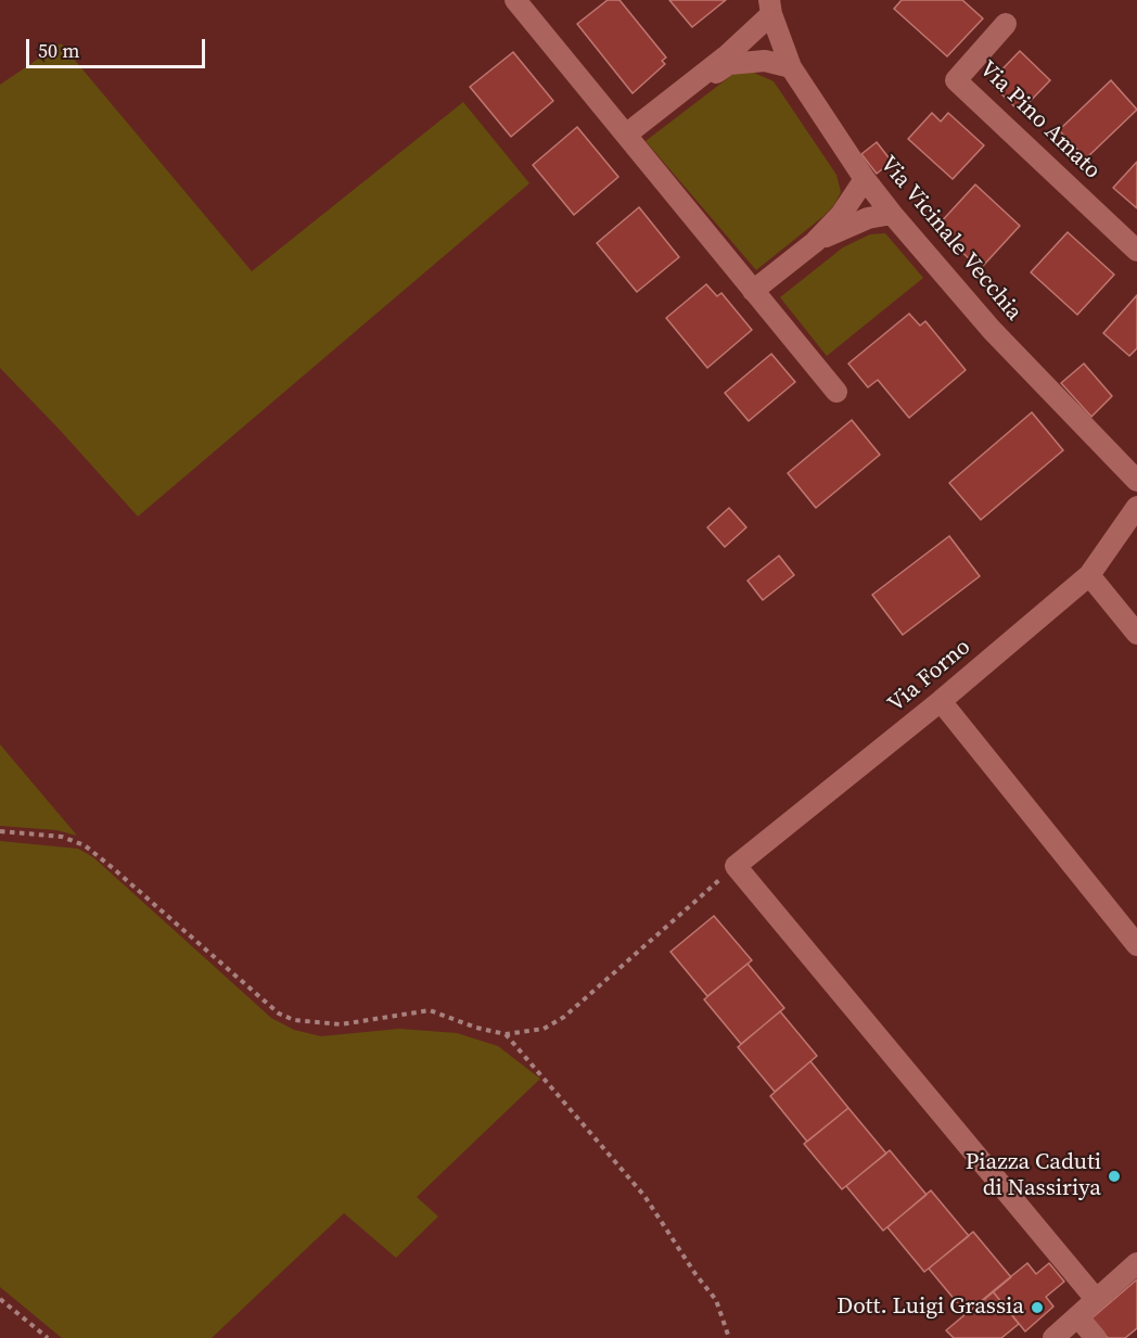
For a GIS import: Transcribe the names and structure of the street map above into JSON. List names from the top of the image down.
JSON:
{
  "streets": {
    "street": ["Via Pino Amato", "Via Vicinale Vecchia", "Via Forno"]
  },
  "places": ["Piazza Caduti di Nassiriya", "Dott. Luigi Grassia"],
  "scale_bar": "50 m"
}
